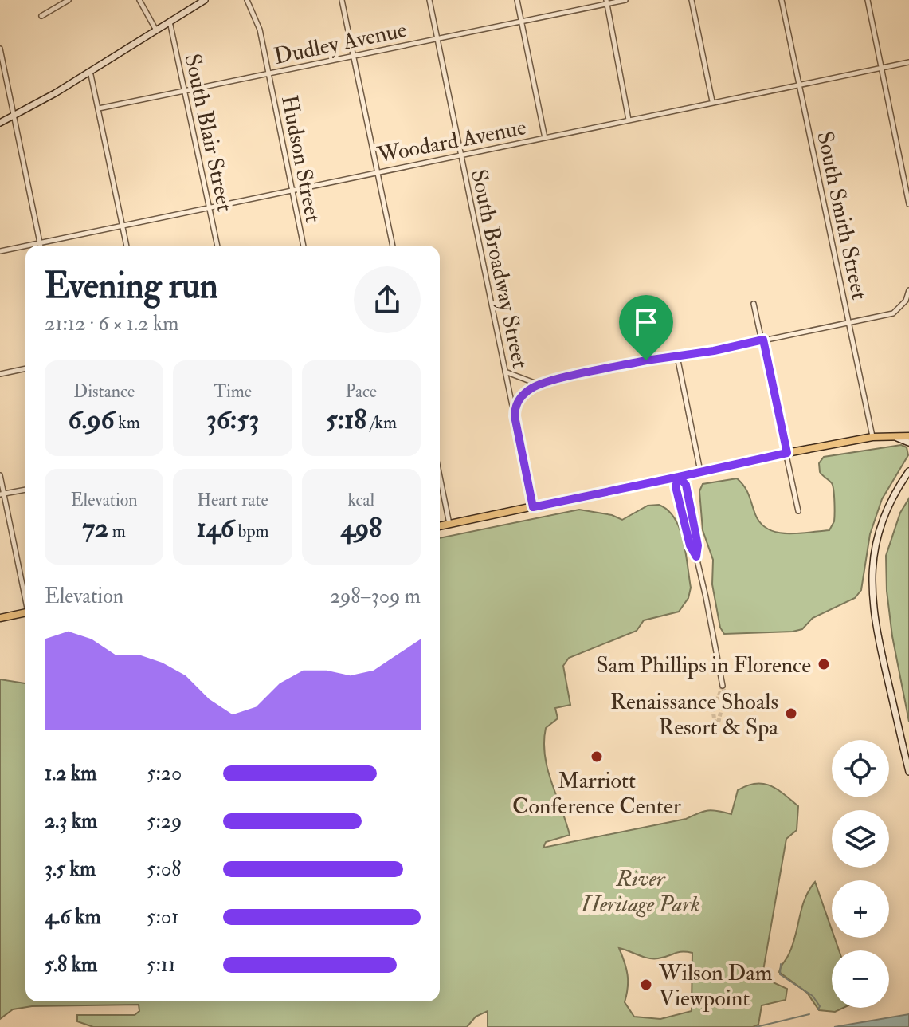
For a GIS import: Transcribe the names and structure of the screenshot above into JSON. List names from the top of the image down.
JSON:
{
  "streets": {
    "street": [
      "Dudley Avenue",
      "South Blair Street",
      "Woodard Avenue",
      "Hudson Street",
      "South Smith Street",
      "South Broadway Street"
    ]
  },
  "crossings": [
    ["Dudley Avenue", "South Blair Street"],
    ["Dudley Avenue", "Hudson Street"],
    ["Dudley Avenue", "South Broadway Street"],
    ["South Blair Street", "Woodard Avenue"],
    ["Woodard Avenue", "Hudson Street"],
    ["Woodard Avenue", "South Smith Street"],
    ["Woodard Avenue", "South Broadway Street"]
  ],
  "parks": ["River Heritage Park"],
  "places": [
    "Sam Phillips in Florence",
    "Renaissance Shoals Resort & Spa",
    "Marriott Conference Center",
    "Wilson Dam Viewpoint"
  ],
  "page": {
    "heading": ["Evening run", "21:12 · 6 × 1.2 km"],
    "stats": [
      ["Distance", "6.96 km"],
      ["Time", "36:53"],
      ["Pace", "5:18 /km"],
      ["Elevation", "72 m"],
      ["Heart rate", "146 bpm"],
      ["kcal", "498"]
    ],
    "chart": ["Elevation", "298–309 m"],
    "map_buttons": ["+", "−"],
    "list": [
      {
        "name": "1.2 km",
        "note": "5:20"
      },
      {
        "name": "2.3 km",
        "note": "5:29"
      },
      {
        "name": "3.5 km",
        "note": "5:08"
      },
      {
        "name": "4.6 km",
        "note": "5:01"
      },
      {
        "name": "5.8 km",
        "note": "5:11"
      }
    ]
  }
}
